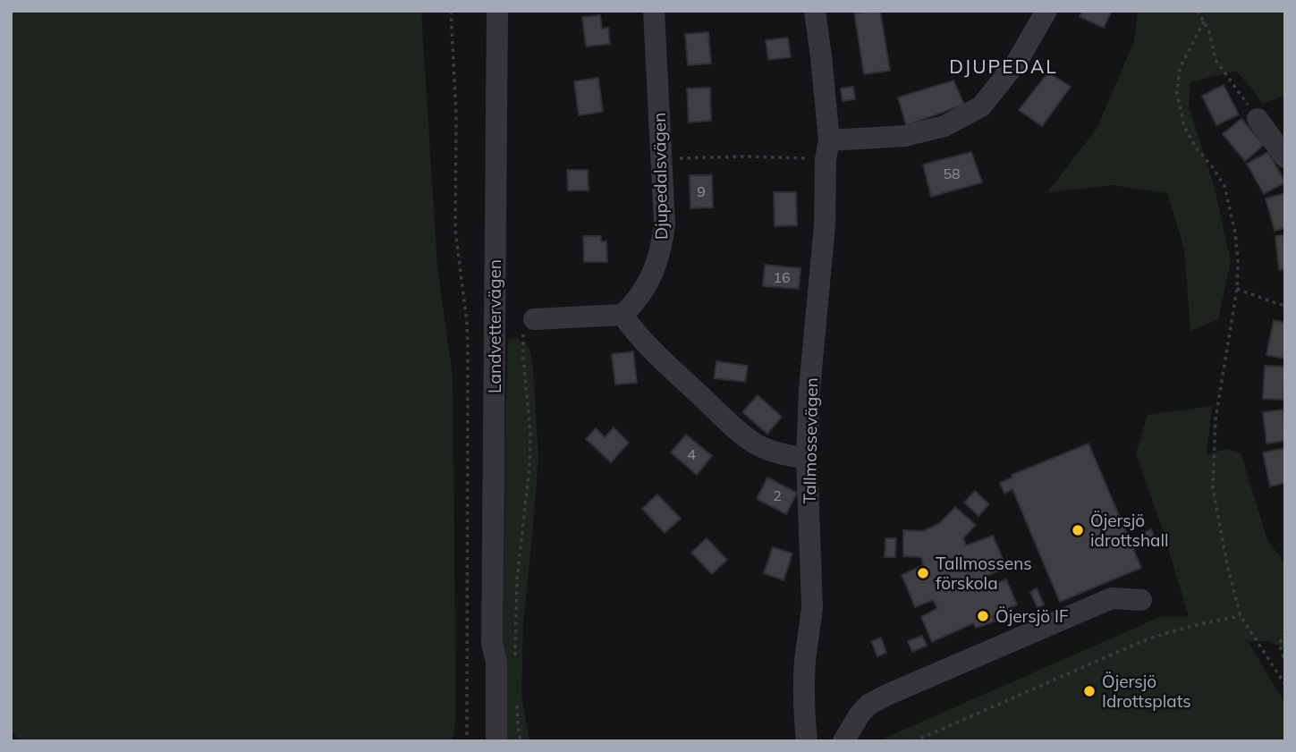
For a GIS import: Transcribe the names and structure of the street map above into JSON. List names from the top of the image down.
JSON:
{
  "streets": {
    "street": ["Djupedalsvägen", "Landvettervägen", "Tallmossevägen"]
  },
  "districts": ["DJUPEDAL"],
  "places": [
    "Öjersjö idrottshall",
    "Tallmossens förskola",
    "Öjersjö IF",
    "Öjersjö Idrottsplats"
  ],
  "house_numbers": [
    "58",
    "9",
    "16",
    "4",
    "2"
  ]
}
